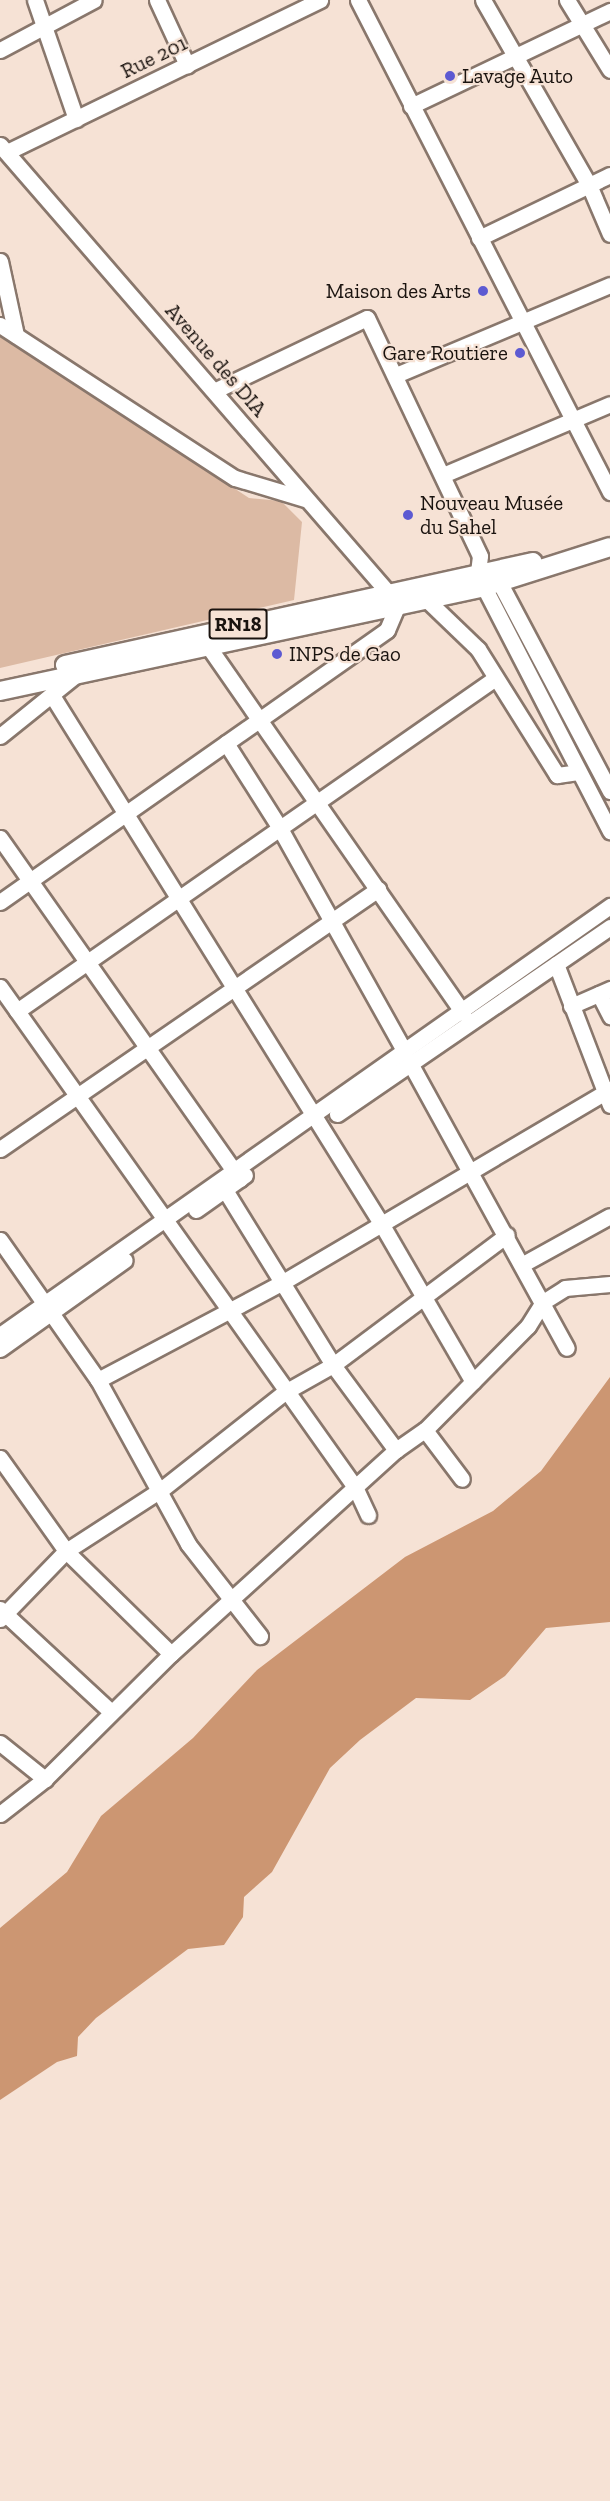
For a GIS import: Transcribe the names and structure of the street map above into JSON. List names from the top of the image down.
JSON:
{
  "streets": {
    "main road": ["RN18"],
    "street": ["Rue 201", "Avenue des DIA"]
  },
  "crossings": [
    ["Rue 201", "Avenue des DIA"],
    ["Avenue des DIA", "RN18"]
  ],
  "places": [
    "Lavage Auto",
    "Maison des Arts",
    "Gare Routiere",
    "Nouveau Musée du Sahel",
    "INPS de Gao"
  ]
}
